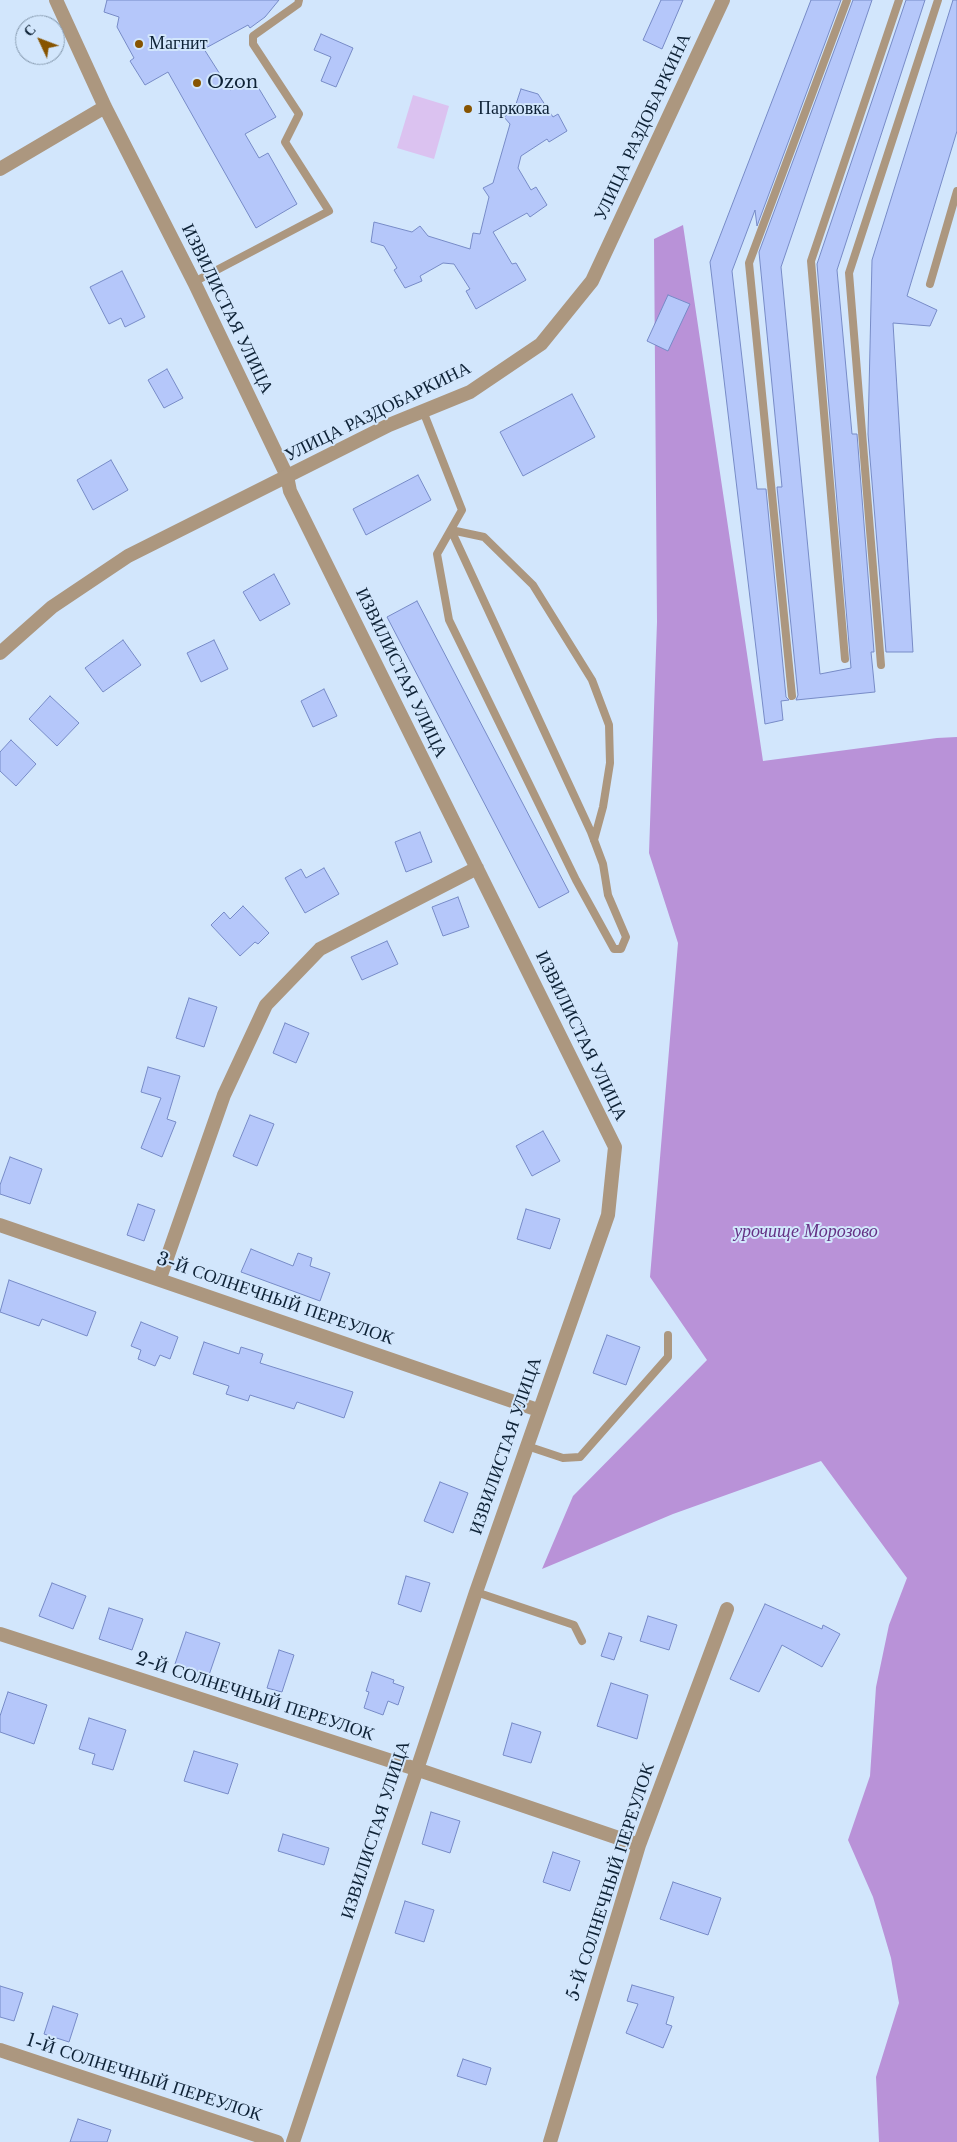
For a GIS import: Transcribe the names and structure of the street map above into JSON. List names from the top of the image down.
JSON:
{
  "streets": {
    "street": [
      "УЛИЦА РАЗДОБАРКИНА",
      "ИЗВИЛИСТАЯ УЛИЦА",
      "3-Й СОЛНЕЧНЫЙ ПЕРЕУЛОК",
      "2-Й СОЛНЕЧНЫЙ ПЕРЕУЛОК",
      "5-Й СОЛНЕЧНЫЙ ПЕРЕУЛОК",
      "1-Й СОЛНЕЧНЫЙ ПЕРЕУЛОК"
    ]
  },
  "crossings": [
    ["УЛИЦА РАЗДОБАРКИНА", "ИЗВИЛИСТАЯ УЛИЦА"],
    ["ИЗВИЛИСТАЯ УЛИЦА", "3-Й СОЛНЕЧНЫЙ ПЕРЕУЛОК"],
    ["ИЗВИЛИСТАЯ УЛИЦА", "2-Й СОЛНЕЧНЫЙ ПЕРЕУЛОК"],
    ["2-Й СОЛНЕЧНЫЙ ПЕРЕУЛОК", "5-Й СОЛНЕЧНЫЙ ПЕРЕУЛОК"]
  ],
  "parks": ["урочище Морозово"],
  "places": ["Магнит", "Ozon", "Парковка"],
  "north": "top left"
}
